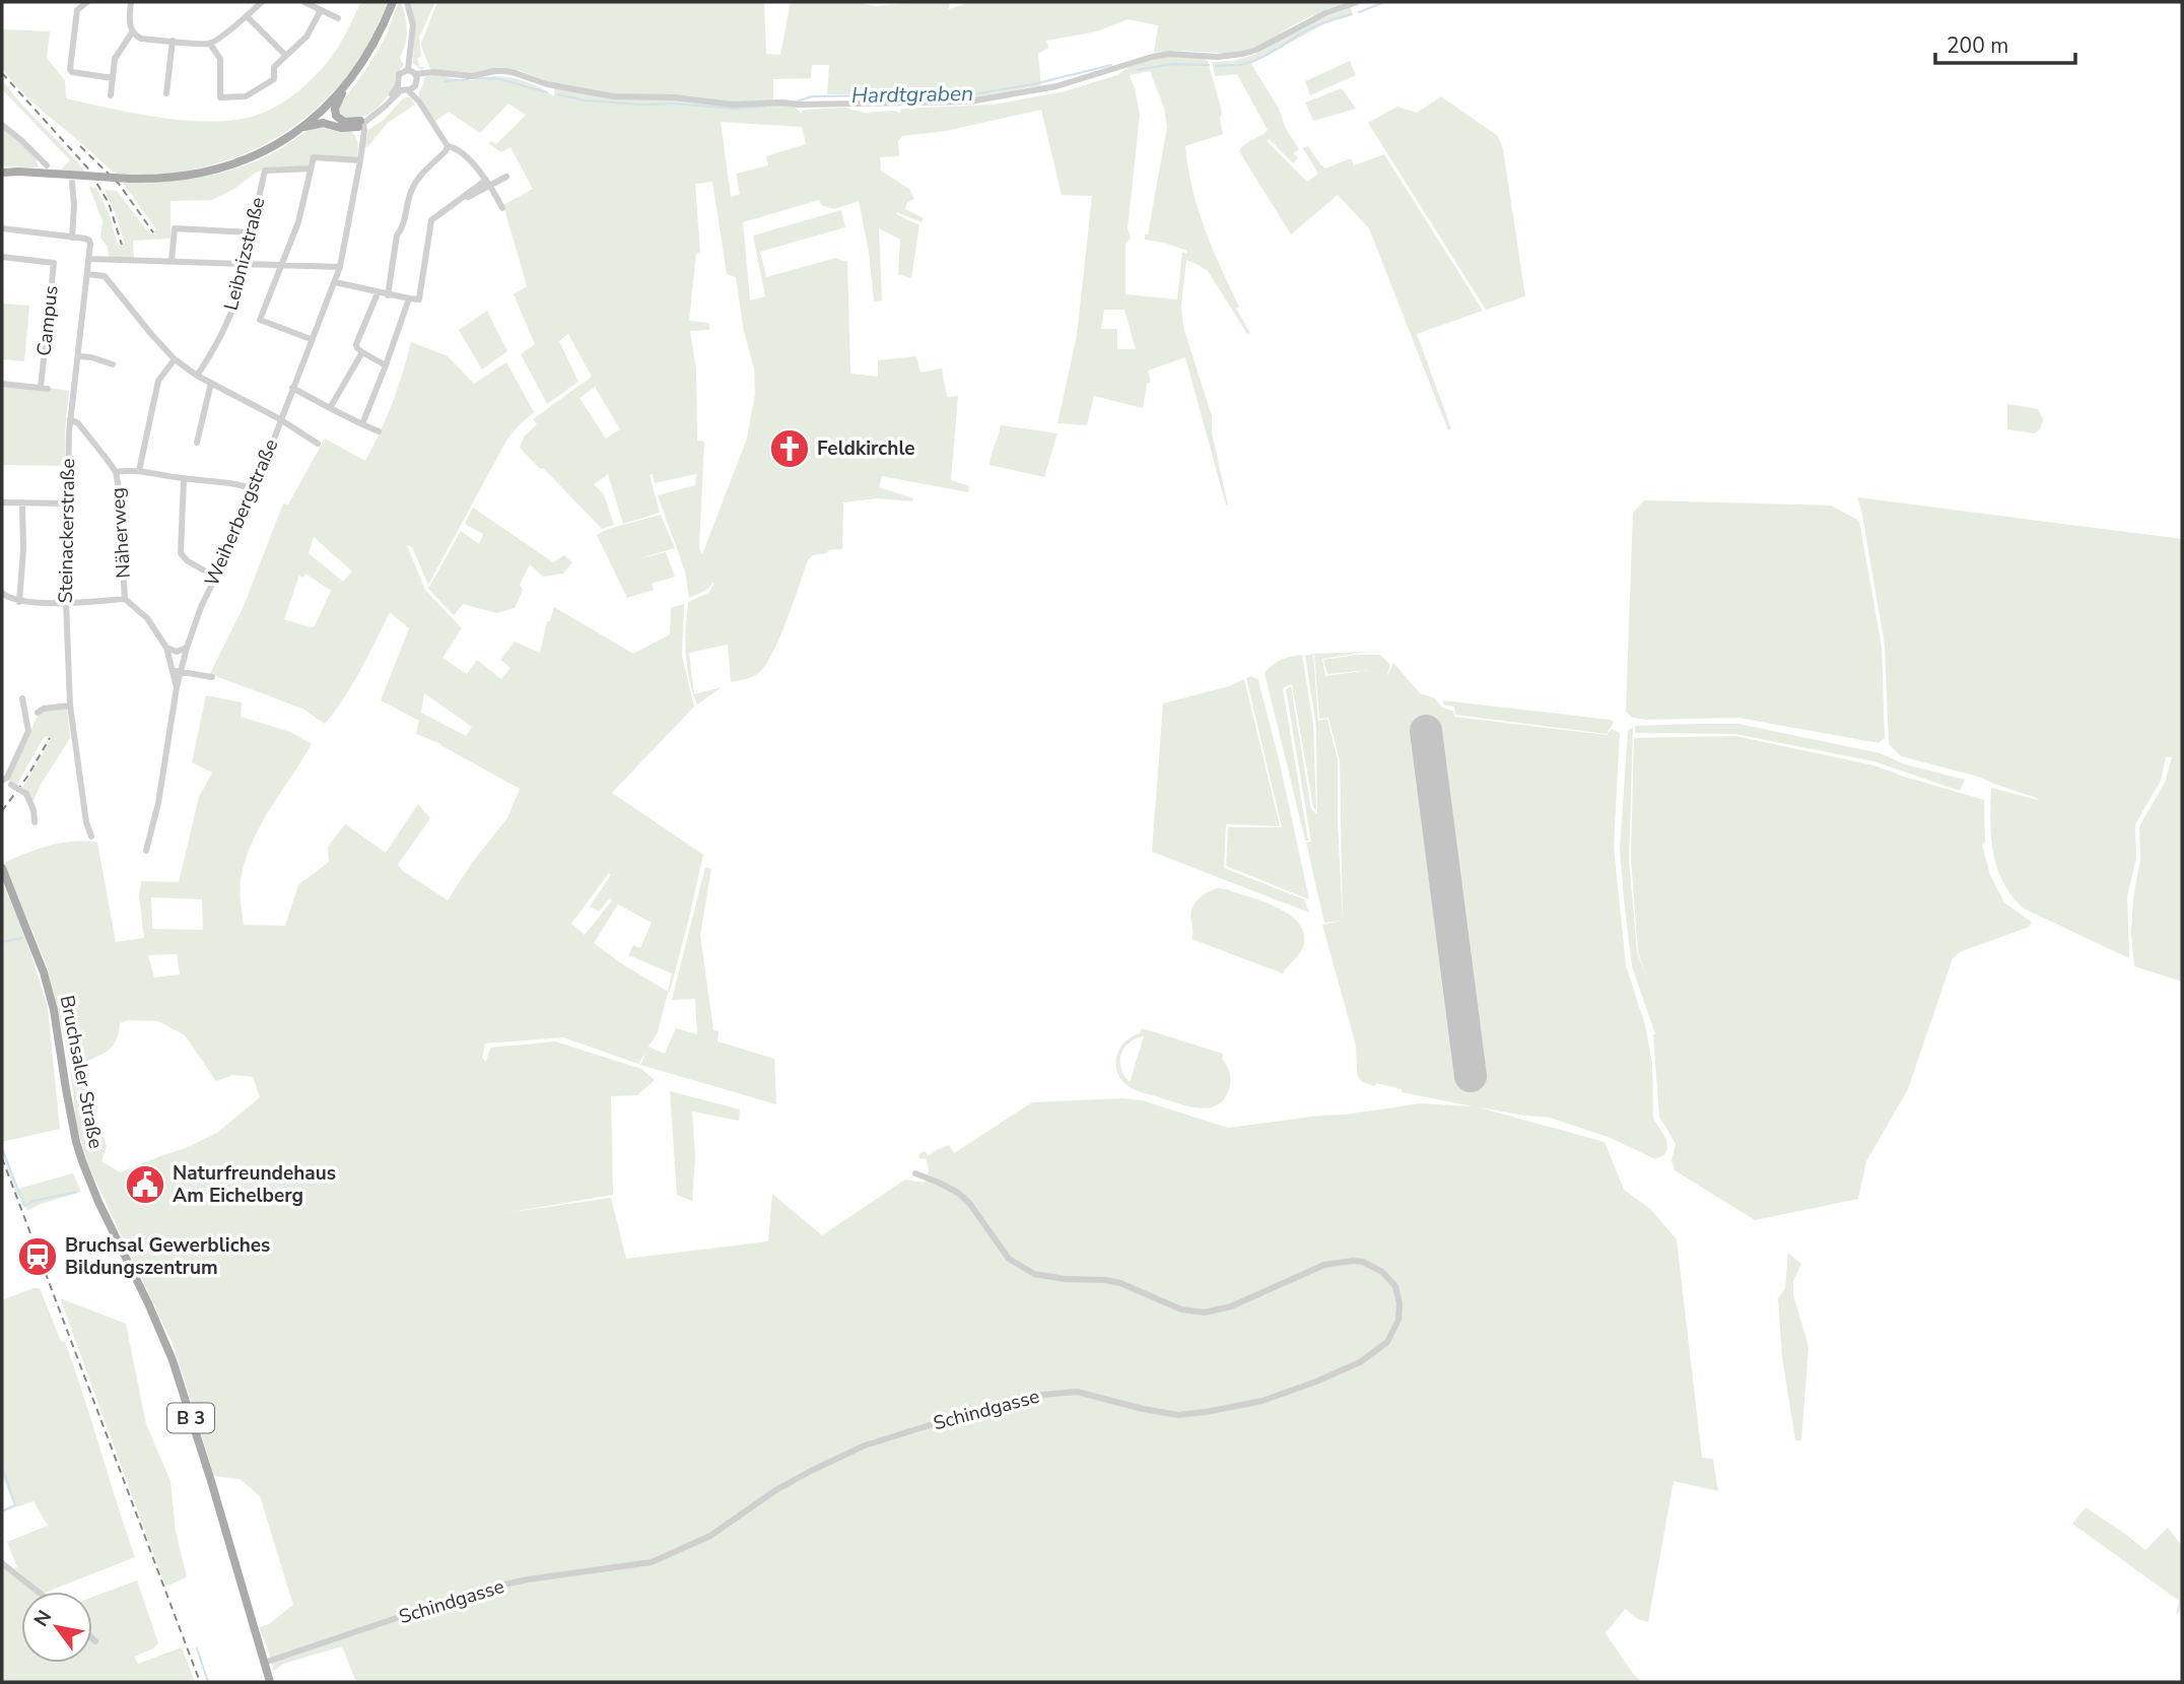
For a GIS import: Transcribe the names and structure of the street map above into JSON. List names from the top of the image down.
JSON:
{
  "streets": {
    "main road": ["Bruchsaler Straße", "B 3"],
    "street": [
      "Leibnizstraße",
      "Campus",
      "Weiherbergstraße",
      "Steinackerstraße",
      "Näherweg",
      "Schindgasse"
    ]
  },
  "crossings": [
    ["Weiherbergstraße", "Näherweg"],
    ["Steinackerstraße", "Näherweg"],
    ["Bruchsaler Straße", "Schindgasse"]
  ],
  "water": ["Hardtgraben"],
  "places": {
    "church": ["Feldkirchle"],
    "public building": ["Naturfreundehaus Am Eichelberg"],
    "station": ["Bruchsal Gewerbliches Bildungszentrum"]
  },
  "scale_bar": "200 m",
  "north": "top left"
}
